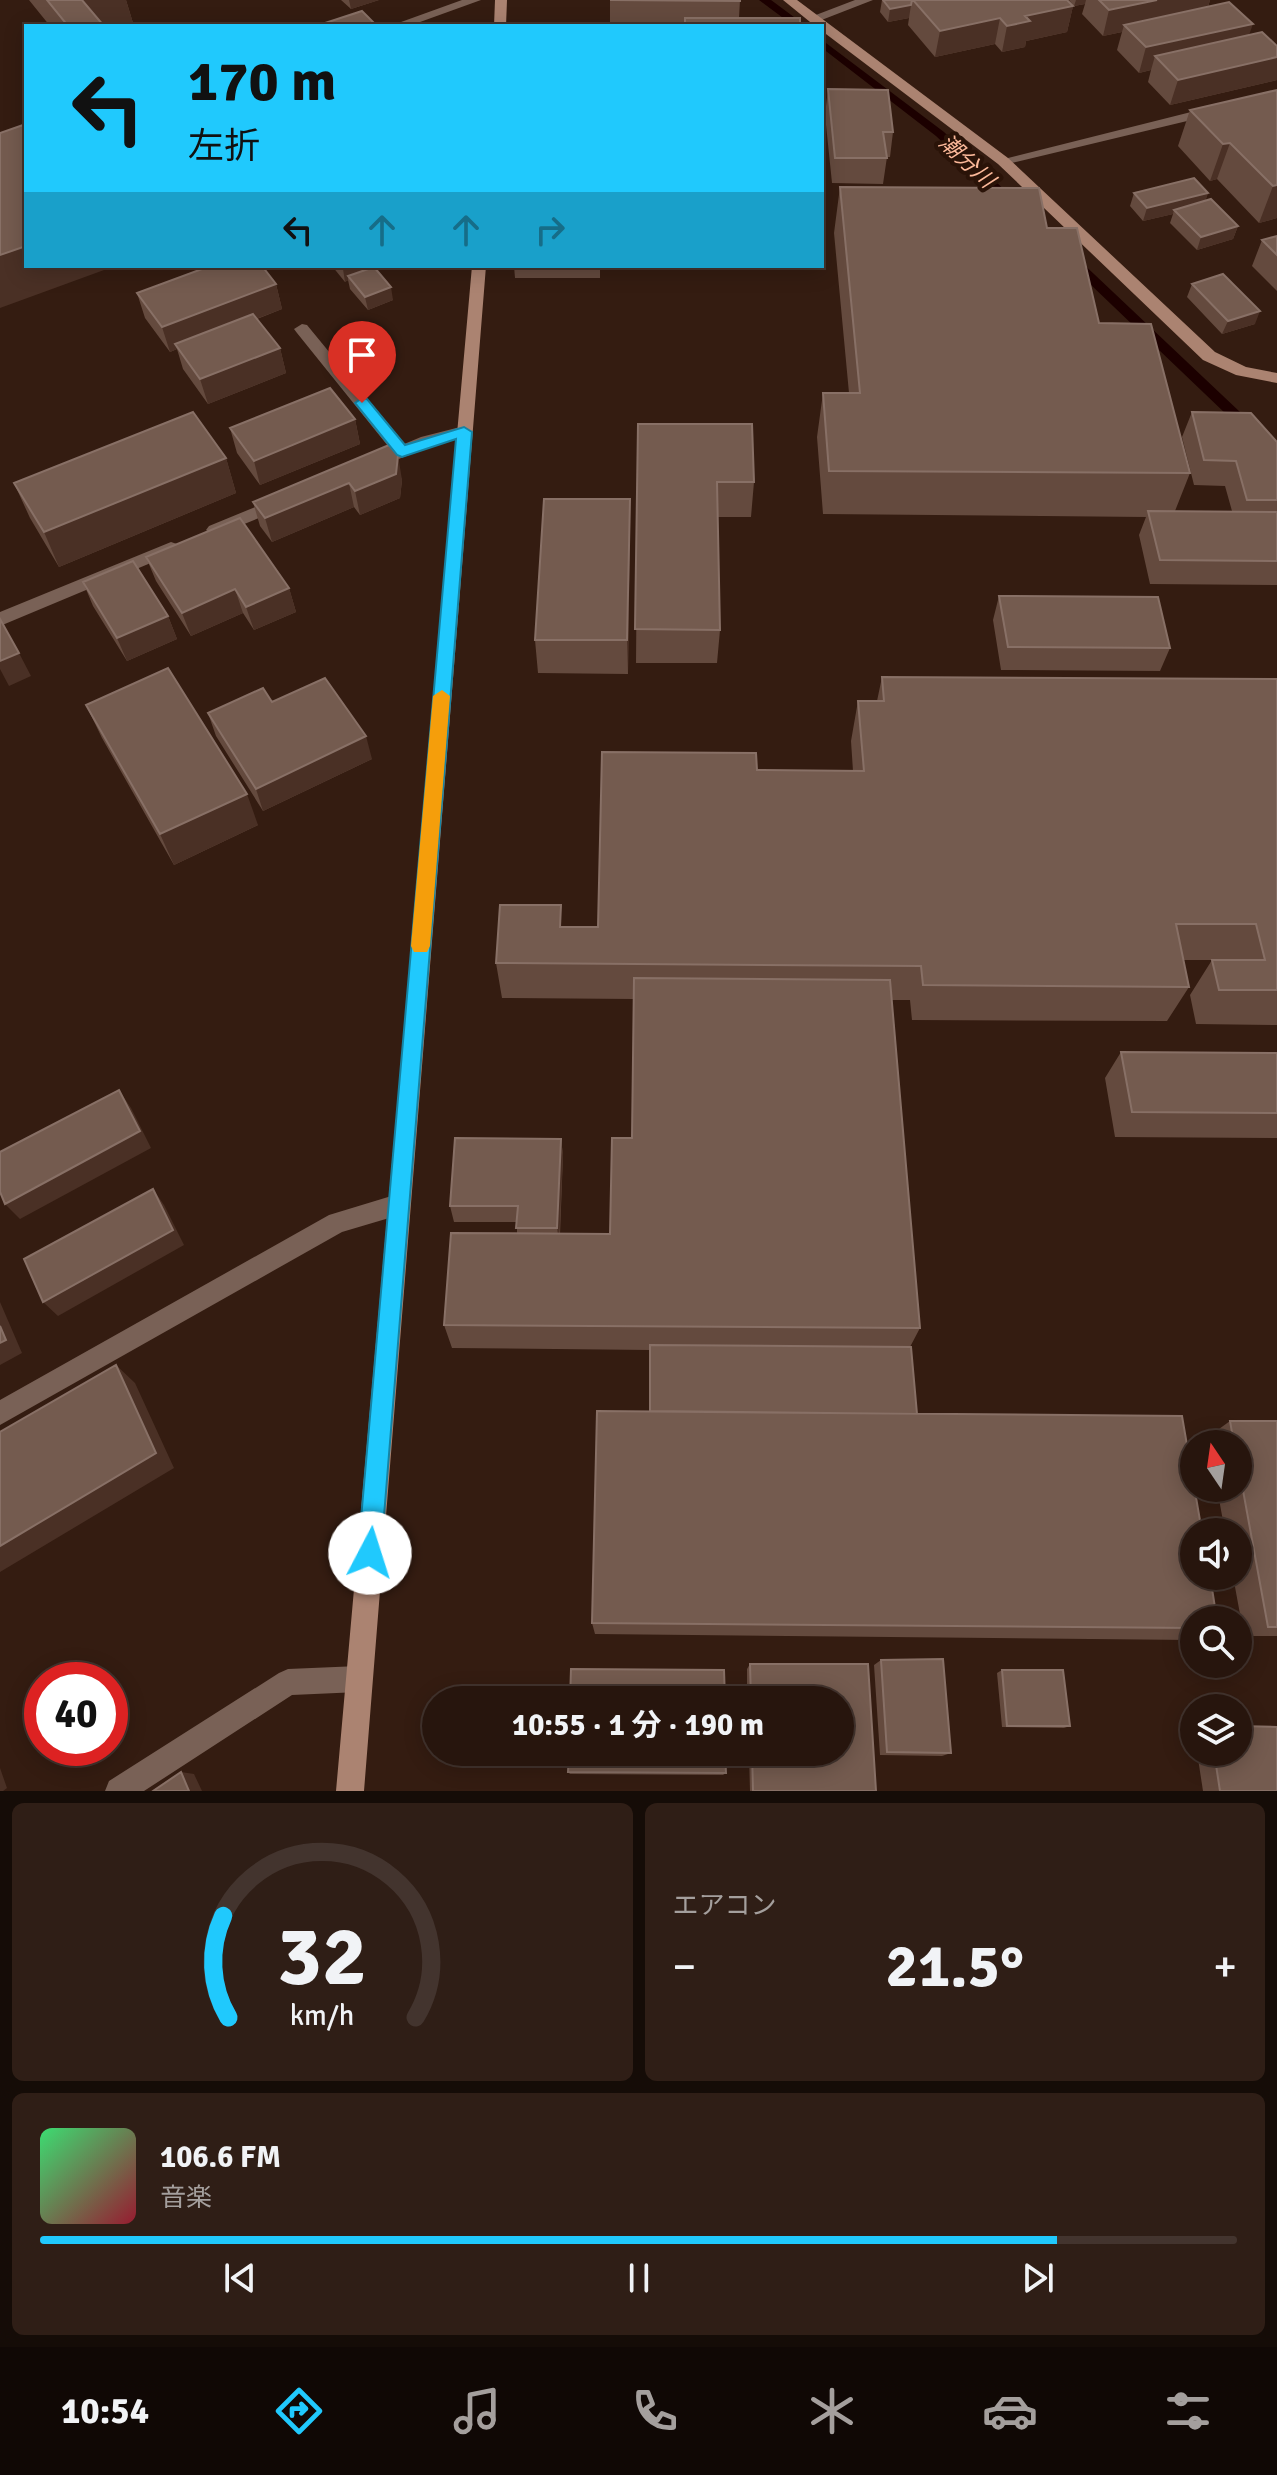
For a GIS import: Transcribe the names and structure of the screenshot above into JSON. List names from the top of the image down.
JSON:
{
  "water": ["潮分川"],
  "north": "top",
  "page": {
    "turn": ["170 m", "左折"],
    "limit": "40",
    "trip": "10:55 · 1 分 · 190 m",
    "tile": "エアコン",
    "heat": ["−", "21.5°", "+"],
    "song": ["106.6 FM", "音楽"],
    "tabs": "10:54",
    "gauge": ["32", "km/h"]
  }
}
